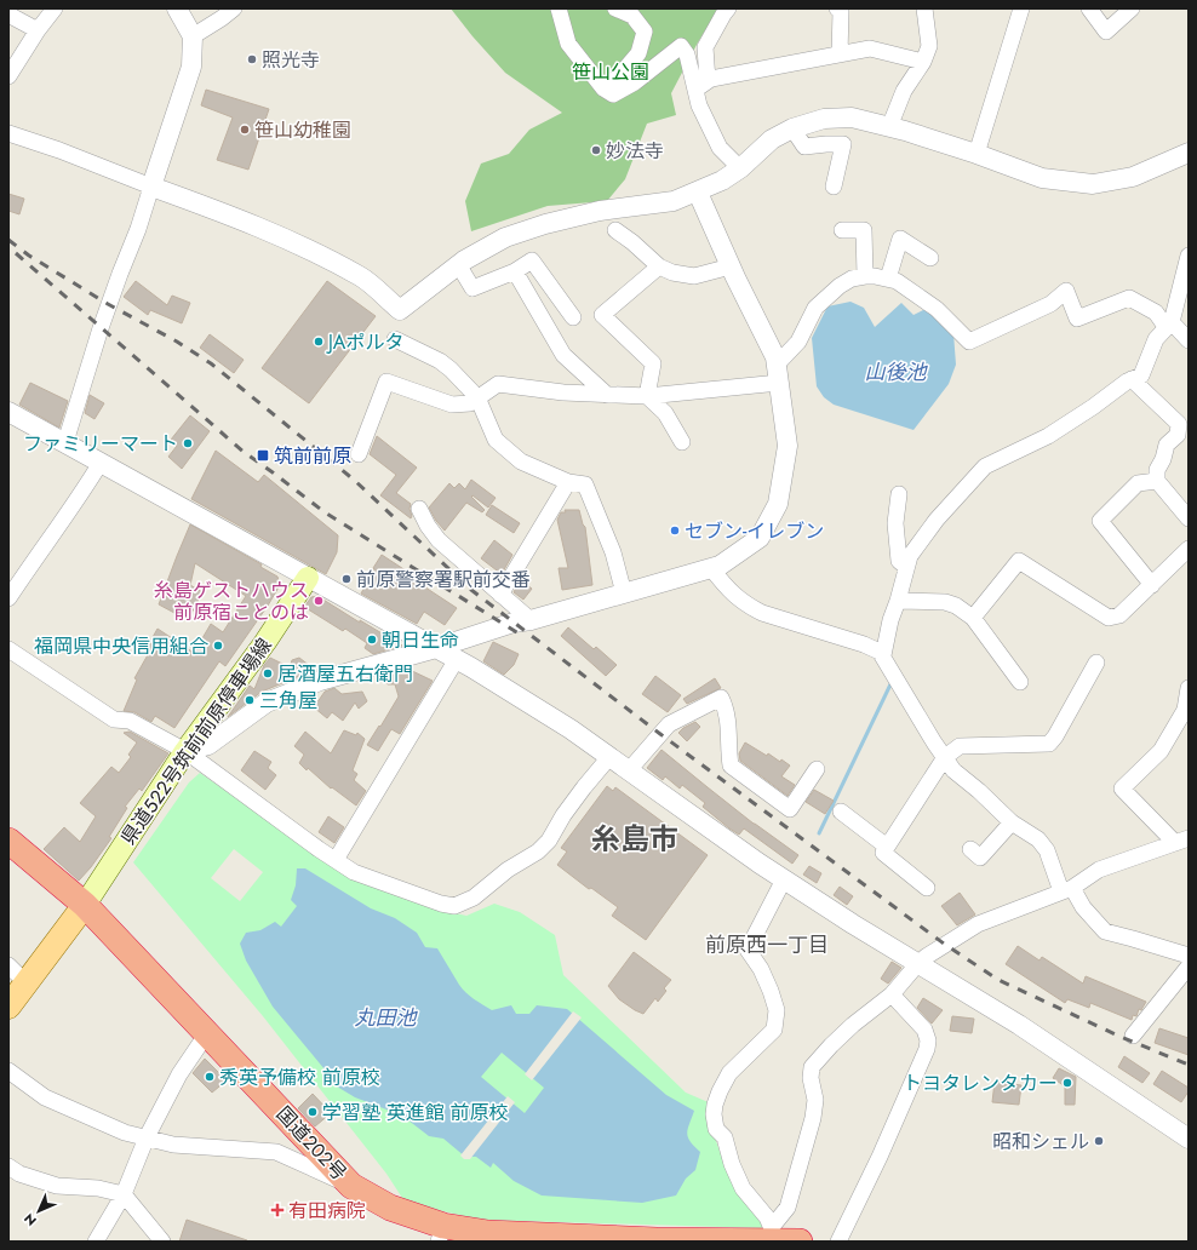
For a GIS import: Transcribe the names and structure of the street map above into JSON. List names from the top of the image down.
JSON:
{
  "streets": {
    "highway": ["国道202号"],
    "main road": ["県道522号筑前前原停車場線"]
  },
  "crossings": [
    ["県道522号筑前前原停車場線", "国道202号"]
  ],
  "districts": ["糸島市", "前原西一丁目"],
  "water": ["山後池", "丸田池"],
  "parks": ["笹山公園"],
  "places": {
    "other": [
      "照光寺",
      "笹山幼稚園",
      "妙法寺",
      "JAポルタ",
      "ファミリーマート",
      "セブン-イレブン",
      "前原警察署駅前交番",
      "糸島ゲストハウス 前原宿ことのは",
      "朝日生命",
      "福岡県中央信用組合",
      "居酒屋五右衛門",
      "三角屋",
      "秀英予備校 前原校",
      "トヨタレンタカー",
      "学習塾 英進館 前原校",
      "昭和シェル"
    ],
    "transit": ["筑前前原"],
    "health": ["有田病院"]
  },
  "north": "bottom left"
}
